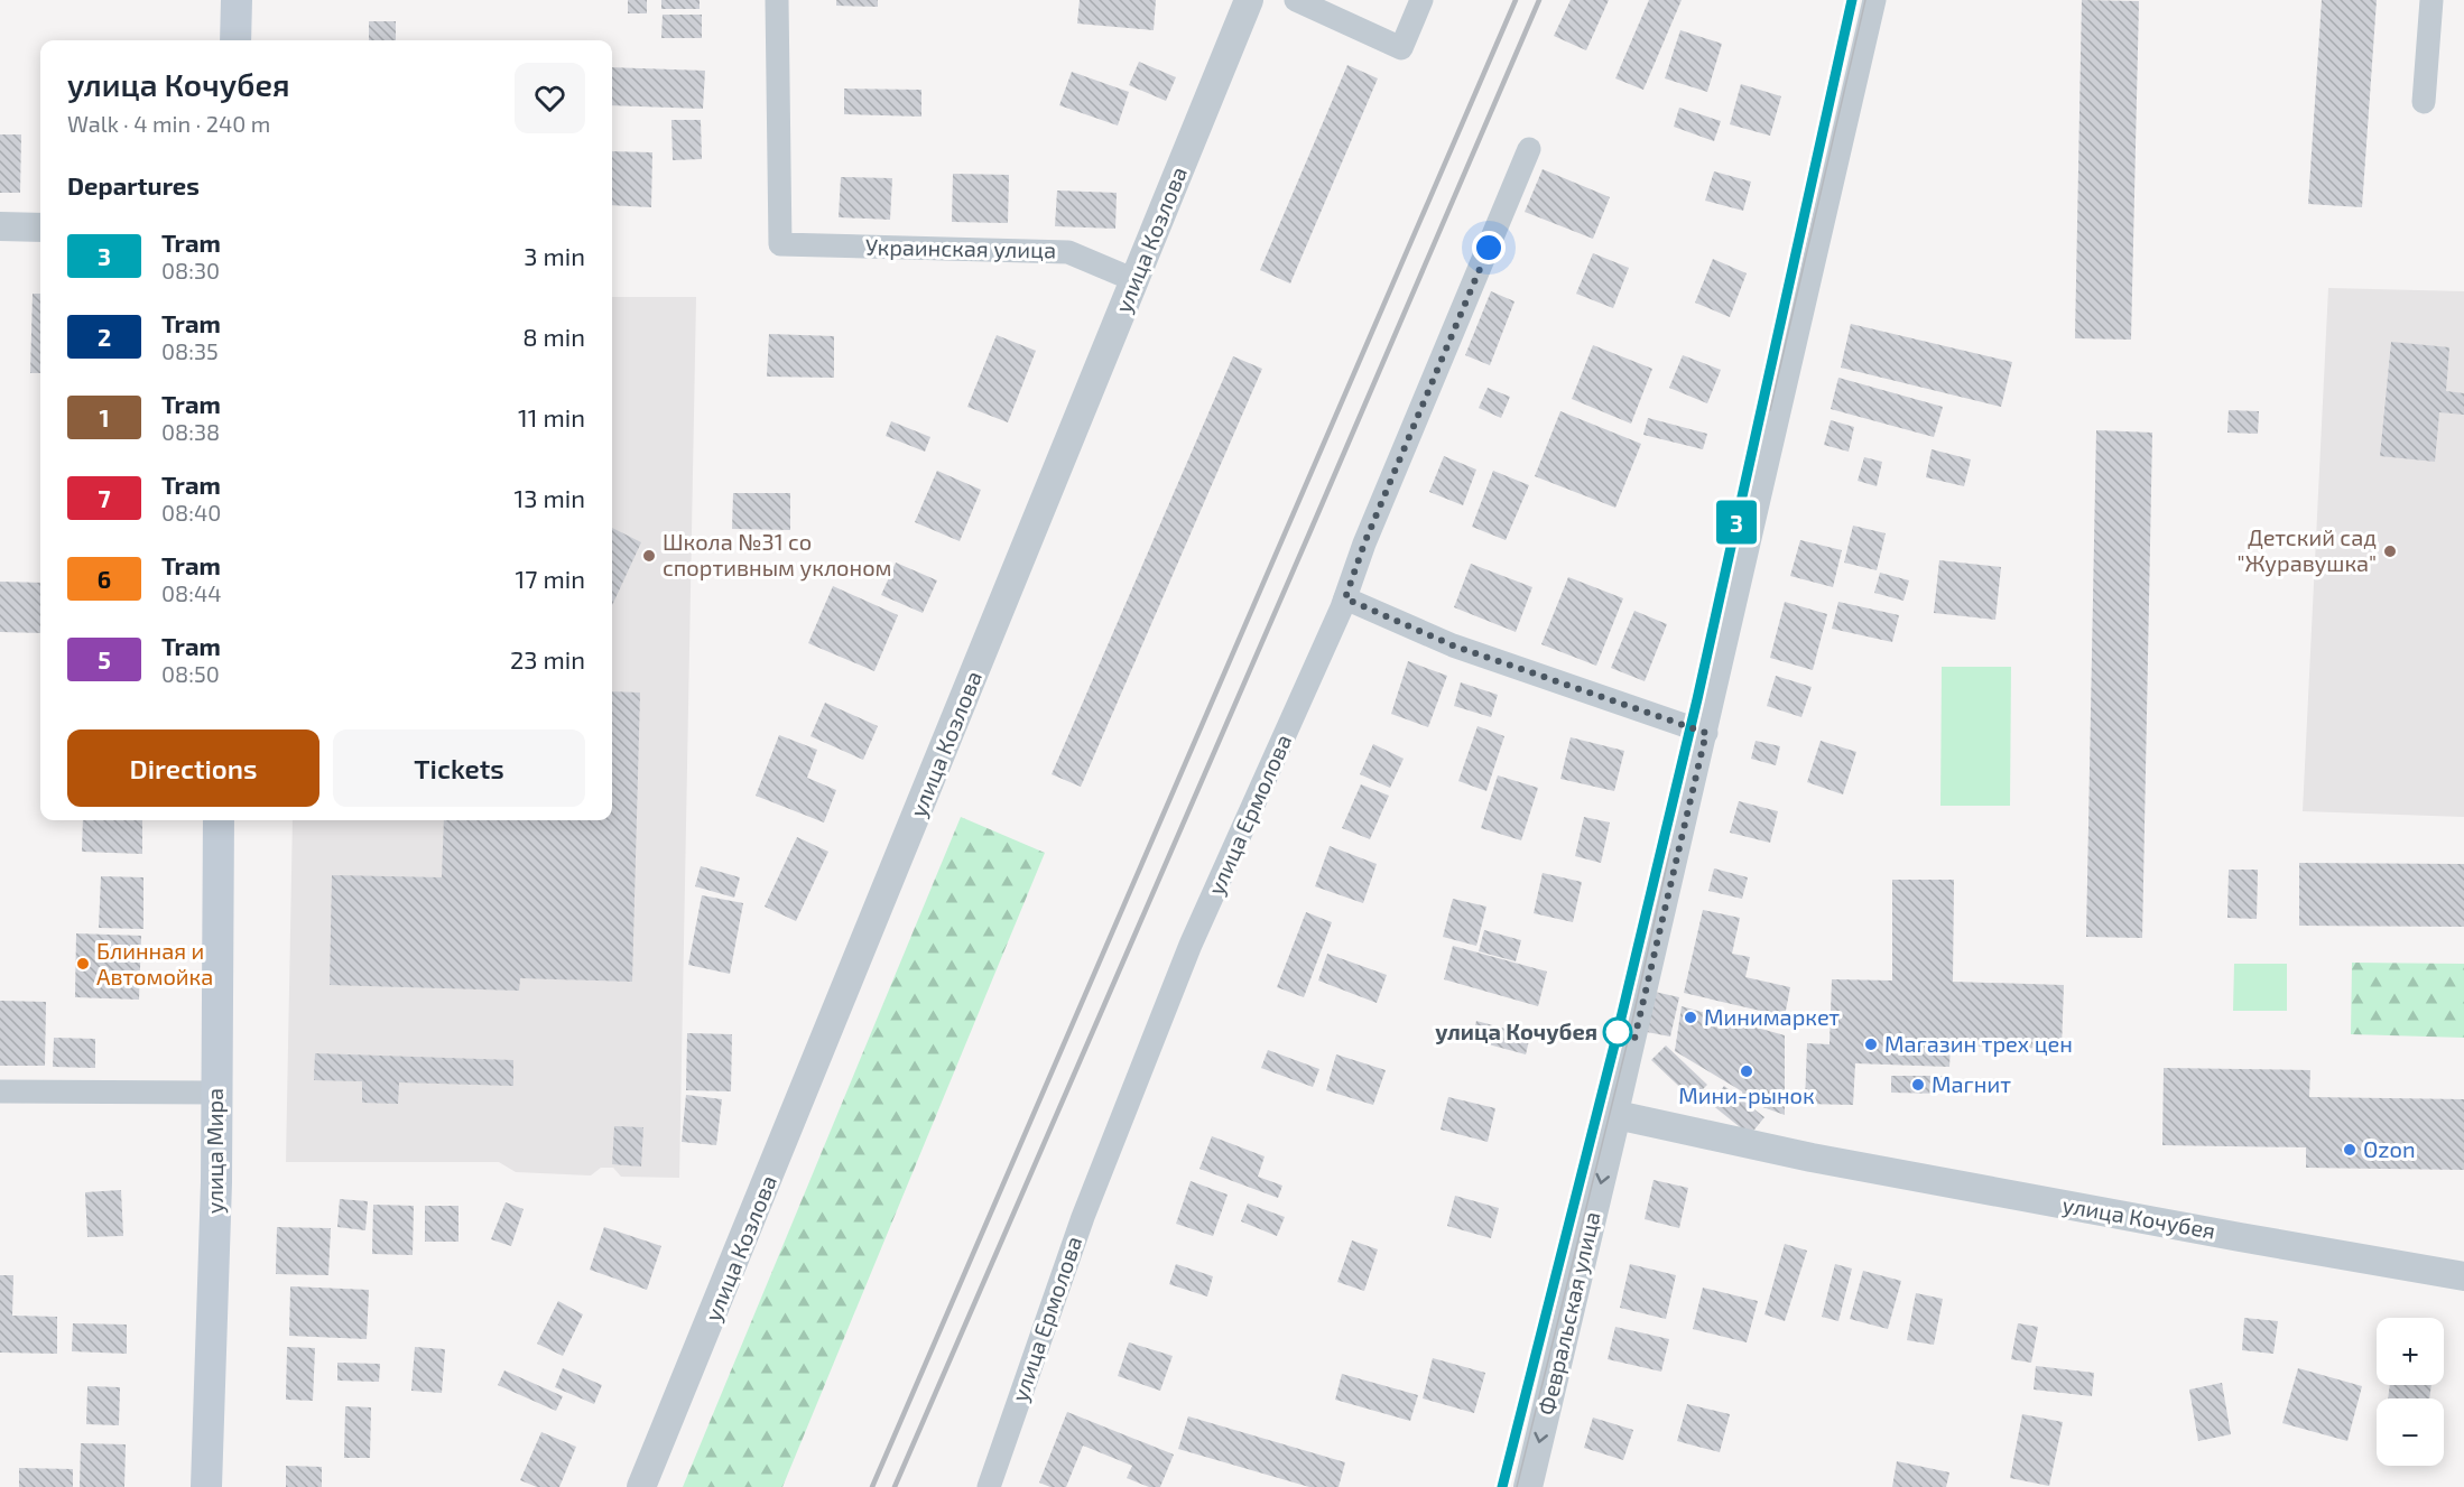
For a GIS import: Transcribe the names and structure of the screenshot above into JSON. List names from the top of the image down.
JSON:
{
  "streets": {
    "main road": ["улица Мира"],
    "street": [
      "улица Козлова",
      "Украинская улица",
      "улица Ермолова",
      "улица Кочубея",
      "Февральская улица"
    ]
  },
  "crossings": [
    ["улица Козлова", "Украинская улица"],
    ["улица Кочубея", "Февральская улица"]
  ],
  "places": [
    "Детский сад \"Журавушка\"",
    "Школа №31 со спортивным уклоном",
    "Блинная и Автомойка",
    "Минимаркет",
    "улица Кочубея",
    "Магазин трех цен",
    "Мини-рынок",
    "Магнит",
    "Ozon"
  ],
  "lines": ["tram line 3"],
  "page": {
    "on_map": "3",
    "heading": [
      ["улица Кочубея", "Walk · 4 min · 240 m"],
      "Departures"
    ],
    "list": [
      {
        "mark": "3",
        "name": "Tram",
        "note": "08:30",
        "value": "3 min"
      },
      {
        "mark": "2",
        "name": "Tram",
        "note": "08:35",
        "value": "8 min"
      },
      {
        "mark": "1",
        "name": "Tram",
        "note": "08:38",
        "value": "11 min"
      },
      {
        "mark": "7",
        "name": "Tram",
        "note": "08:40",
        "value": "13 min"
      },
      {
        "mark": "6",
        "name": "Tram",
        "note": "08:44",
        "value": "17 min"
      },
      {
        "mark": "5",
        "name": "Tram",
        "note": "08:50",
        "value": "23 min"
      }
    ],
    "buttons": ["Directions", "Tickets"],
    "map_buttons": ["+", "−"]
  }
}
